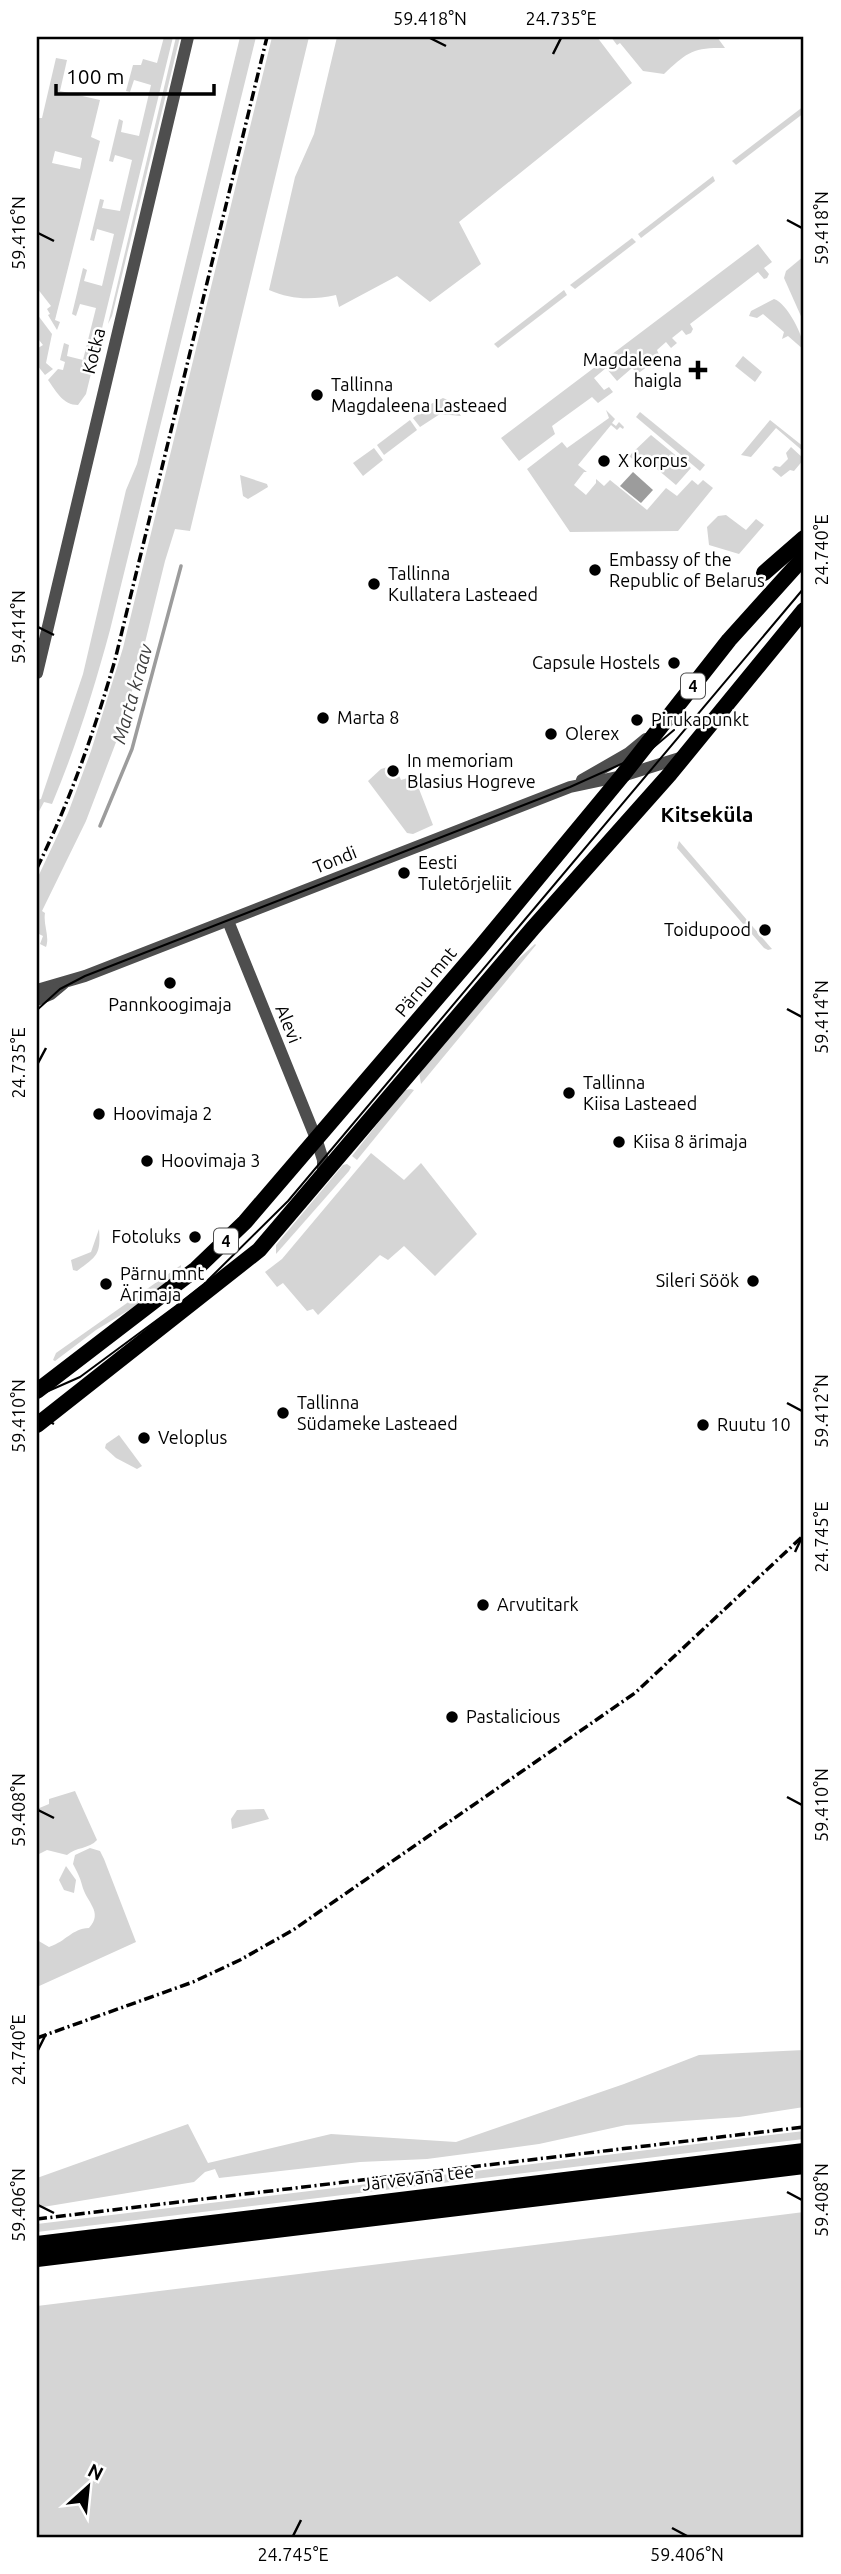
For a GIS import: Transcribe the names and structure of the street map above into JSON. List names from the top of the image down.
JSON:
{
  "streets": {
    "main road": ["4", "Pärnu mnt", "Järvevana tee"],
    "street": ["Kotka", "Tondi", "Alevi"]
  },
  "crossings": [
    ["4", "Tondi"],
    ["4", "Alevi"],
    ["Tondi", "Pärnu mnt"],
    ["Tondi", "Alevi"],
    ["Pärnu mnt", "Alevi"]
  ],
  "districts": ["Kitseküla"],
  "water": ["Marta kraav"],
  "places": {
    "health": ["Magdaleena haigla"],
    "other": [
      "Tallinna Magdaleena Lasteaed",
      "X korpus",
      "Embassy of the Republic of Belarus",
      "Tallinna Kullatera Lasteaed",
      "Capsule Hostels",
      "Marta 8",
      "Pirukapunkt",
      "Olerex",
      "In memoriam Blasius Hogreve",
      "Eesti Tuletõrjeliit",
      "Toidupood",
      "Pannkoogimaja",
      "Tallinna Kiisa Lasteaed",
      "Hoovimaja 2",
      "Kiisa 8 ärimaja",
      "Hoovimaja 3",
      "Fotoluks",
      "Sileri Söök",
      "Pärnu mnt Ärimaja",
      "Tallinna Südameke Lasteaed",
      "Ruutu 10",
      "Veloplus",
      "Arvutitark",
      "Pastalicious"
    ]
  },
  "scale_bar": "100 m",
  "north": "top right",
  "coordinates": [
    "59.418°N",
    "24.735°E",
    "59.416°N",
    "24.740°E",
    "59.414°N",
    "59.412°N",
    "59.410°N",
    "24.745°E",
    "59.408°N",
    "59.406°N"
  ]
}
